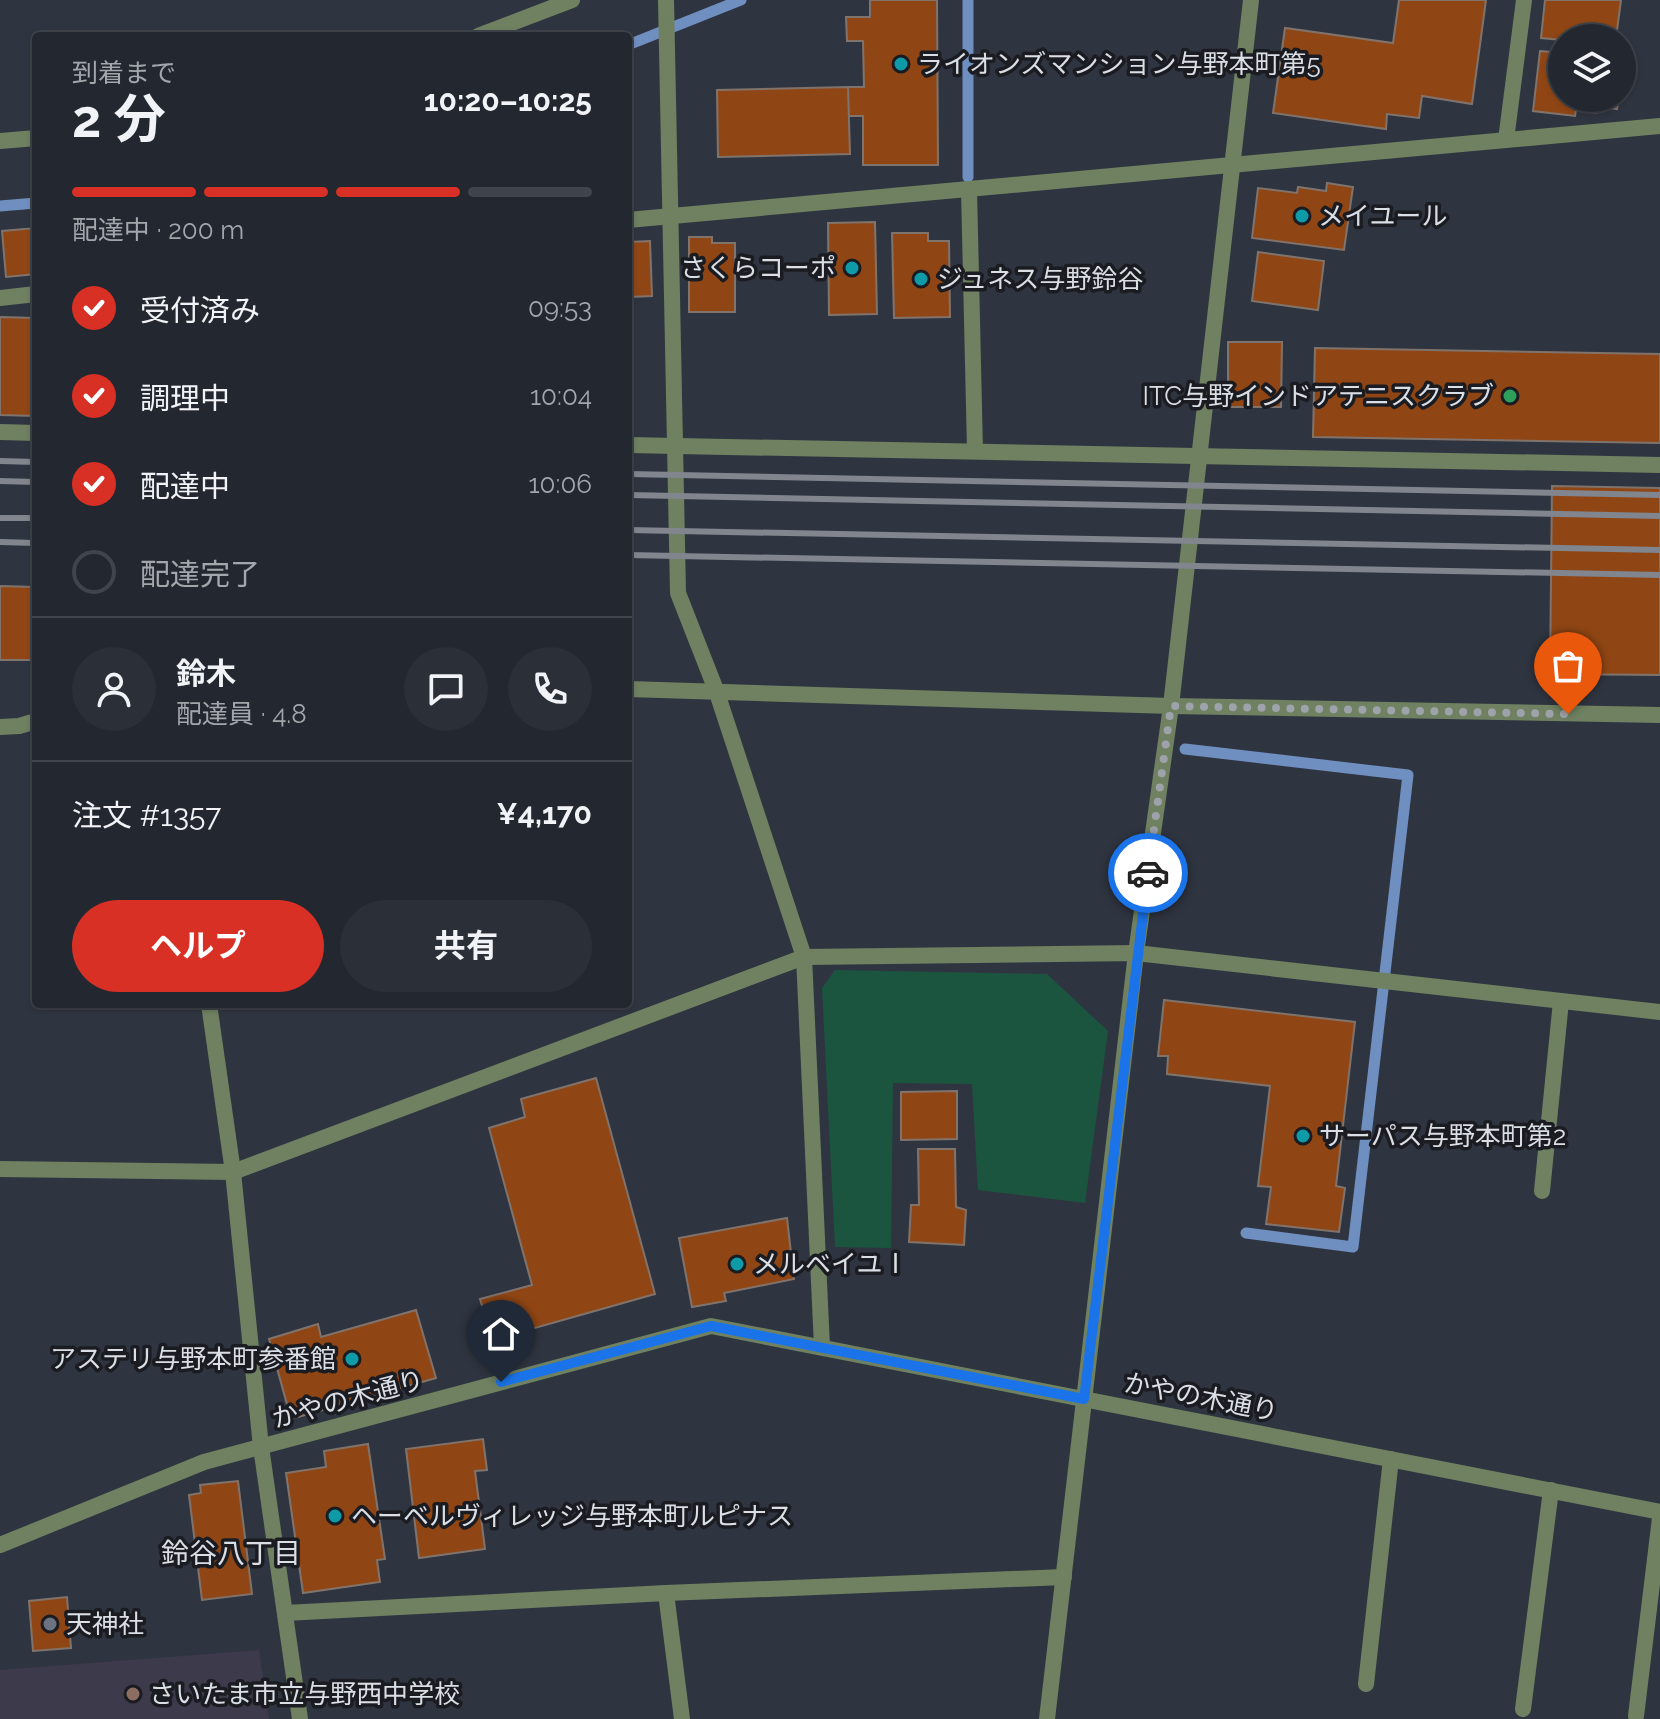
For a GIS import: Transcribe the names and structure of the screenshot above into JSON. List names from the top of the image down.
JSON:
{
  "streets": {
    "street": ["かやの木通り"]
  },
  "districts": ["鈴谷八丁目"],
  "places": [
    "ライオンズマンション与野本町第5",
    "メイユール",
    "さくらコーポ",
    "ジュネス与野鈴谷",
    "ITC与野インドアテニスクラブ",
    "サーパス与野本町第2",
    "メルベイユⅠ",
    "アステリ与野本町参番館",
    "ヘーベルヴィレッジ与野本町ルピナス",
    "天神社",
    "さいたま市立与野西中学校"
  ],
  "page": {
    "heading": ["2 分", "到着まで", "10:20–10:25"],
    "panel": [
      "鈴木",
      "配達員 · 4.8",
      "注文 #1357",
      "¥4,170"
    ],
    "bar": "配達中 · 200 m",
    "list": [
      ["受付済み", "09:53"],
      ["調理中", "10:04"],
      ["配達中", "10:06"],
      "配達完了"
    ],
    "buttons": ["ヘルプ", "共有"]
  }
}
